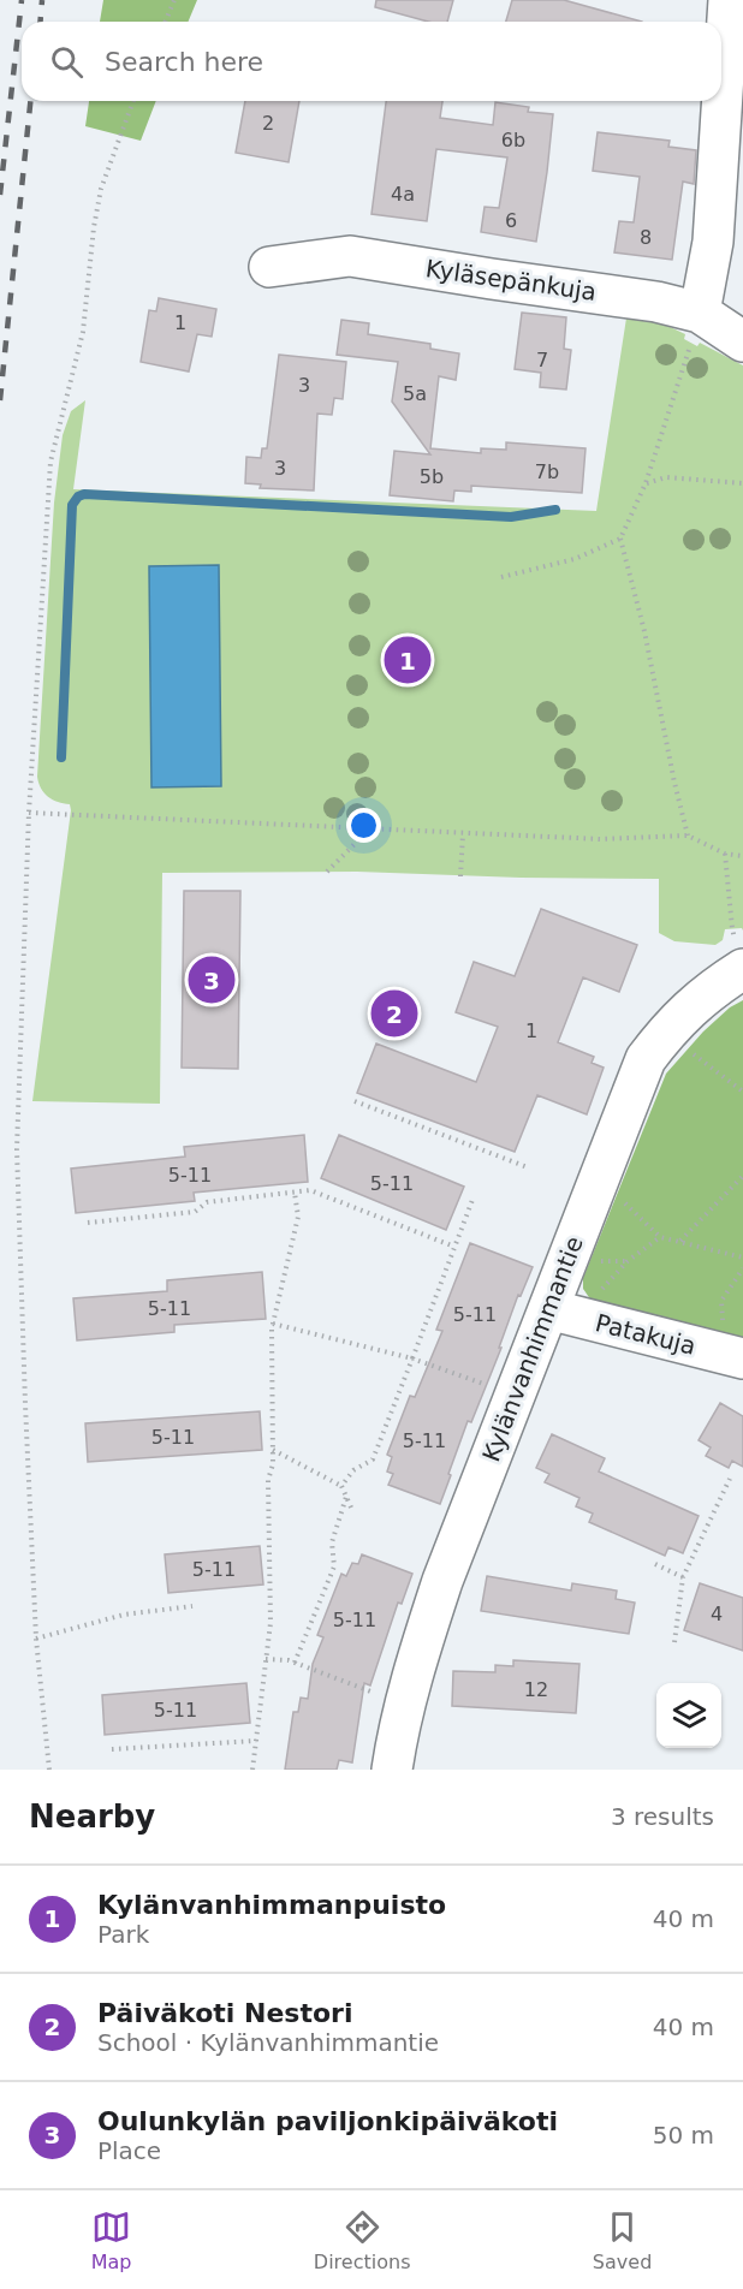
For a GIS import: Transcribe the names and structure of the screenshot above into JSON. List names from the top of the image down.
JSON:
{
  "streets": {
    "street": ["Kyläsepänkuja", "Patakuja", "Kylänvanhimmantie"]
  },
  "crossings": [
    ["Patakuja", "Kylänvanhimmantie"]
  ],
  "house_numbers": [
    "2",
    "6b",
    "4a",
    "6",
    "8",
    "1",
    "7",
    "3",
    "5a",
    "3",
    "7b",
    "5b",
    "1",
    "5-11",
    "5-11",
    "5-11",
    "5-11",
    "5-11",
    "5-11",
    "5-11",
    "4",
    "5-11",
    "12",
    "5-11"
  ],
  "page": {
    "search": "Search here",
    "pins": ["1", "3", "2"],
    "heading": ["Nearby", "3 results"],
    "list": [
      {
        "mark": "1",
        "name": "Kylänvanhimmanpuisto",
        "note": "Park",
        "value": "40 m"
      },
      {
        "mark": "2",
        "name": "Päiväkoti Nestori",
        "note": "School · Kylänvanhimmantie",
        "value": "40 m"
      },
      {
        "mark": "3",
        "name": "Oulunkylän paviljonkipäiväkoti",
        "note": "Place",
        "value": "50 m"
      }
    ],
    "nav": ["Map", "Directions", "Saved"]
  }
}
